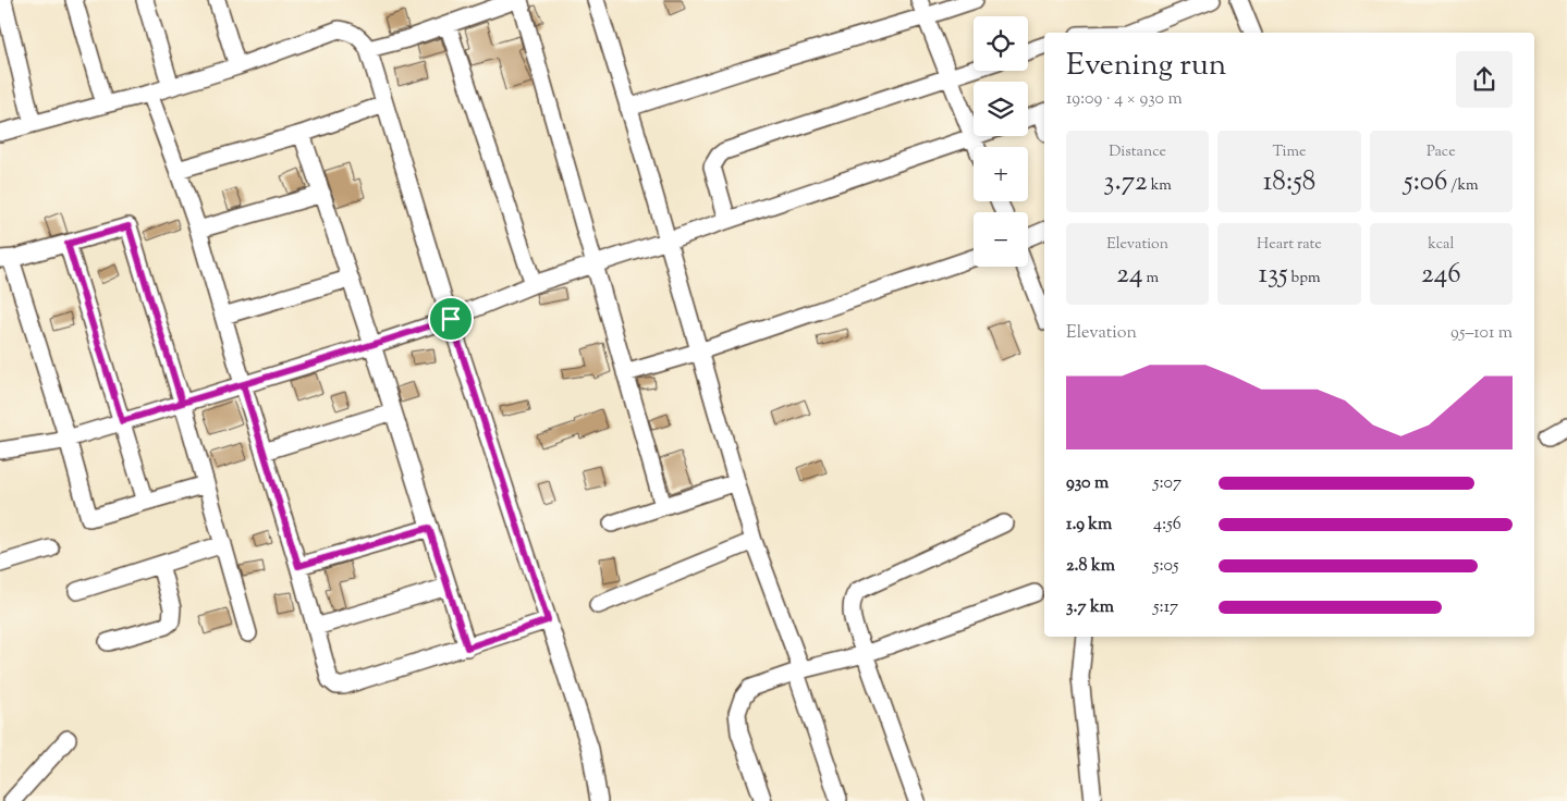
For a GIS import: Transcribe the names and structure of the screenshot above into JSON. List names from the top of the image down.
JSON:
{
  "page": {
    "map_buttons": ["+", "−"],
    "heading": ["Evening run", "19:09 · 4 × 930 m"],
    "stats": [
      ["Distance", "3.72 km"],
      ["Time", "18:58"],
      ["Pace", "5:06 /km"],
      ["Elevation", "24 m"],
      ["Heart rate", "135 bpm"],
      ["kcal", "246"]
    ],
    "chart": ["Elevation", "95–101 m"],
    "list": [
      {
        "name": "930 m",
        "note": "5:07"
      },
      {
        "name": "1.9 km",
        "note": "4:56"
      },
      {
        "name": "2.8 km",
        "note": "5:05"
      },
      {
        "name": "3.7 km",
        "note": "5:17"
      }
    ]
  }
}
